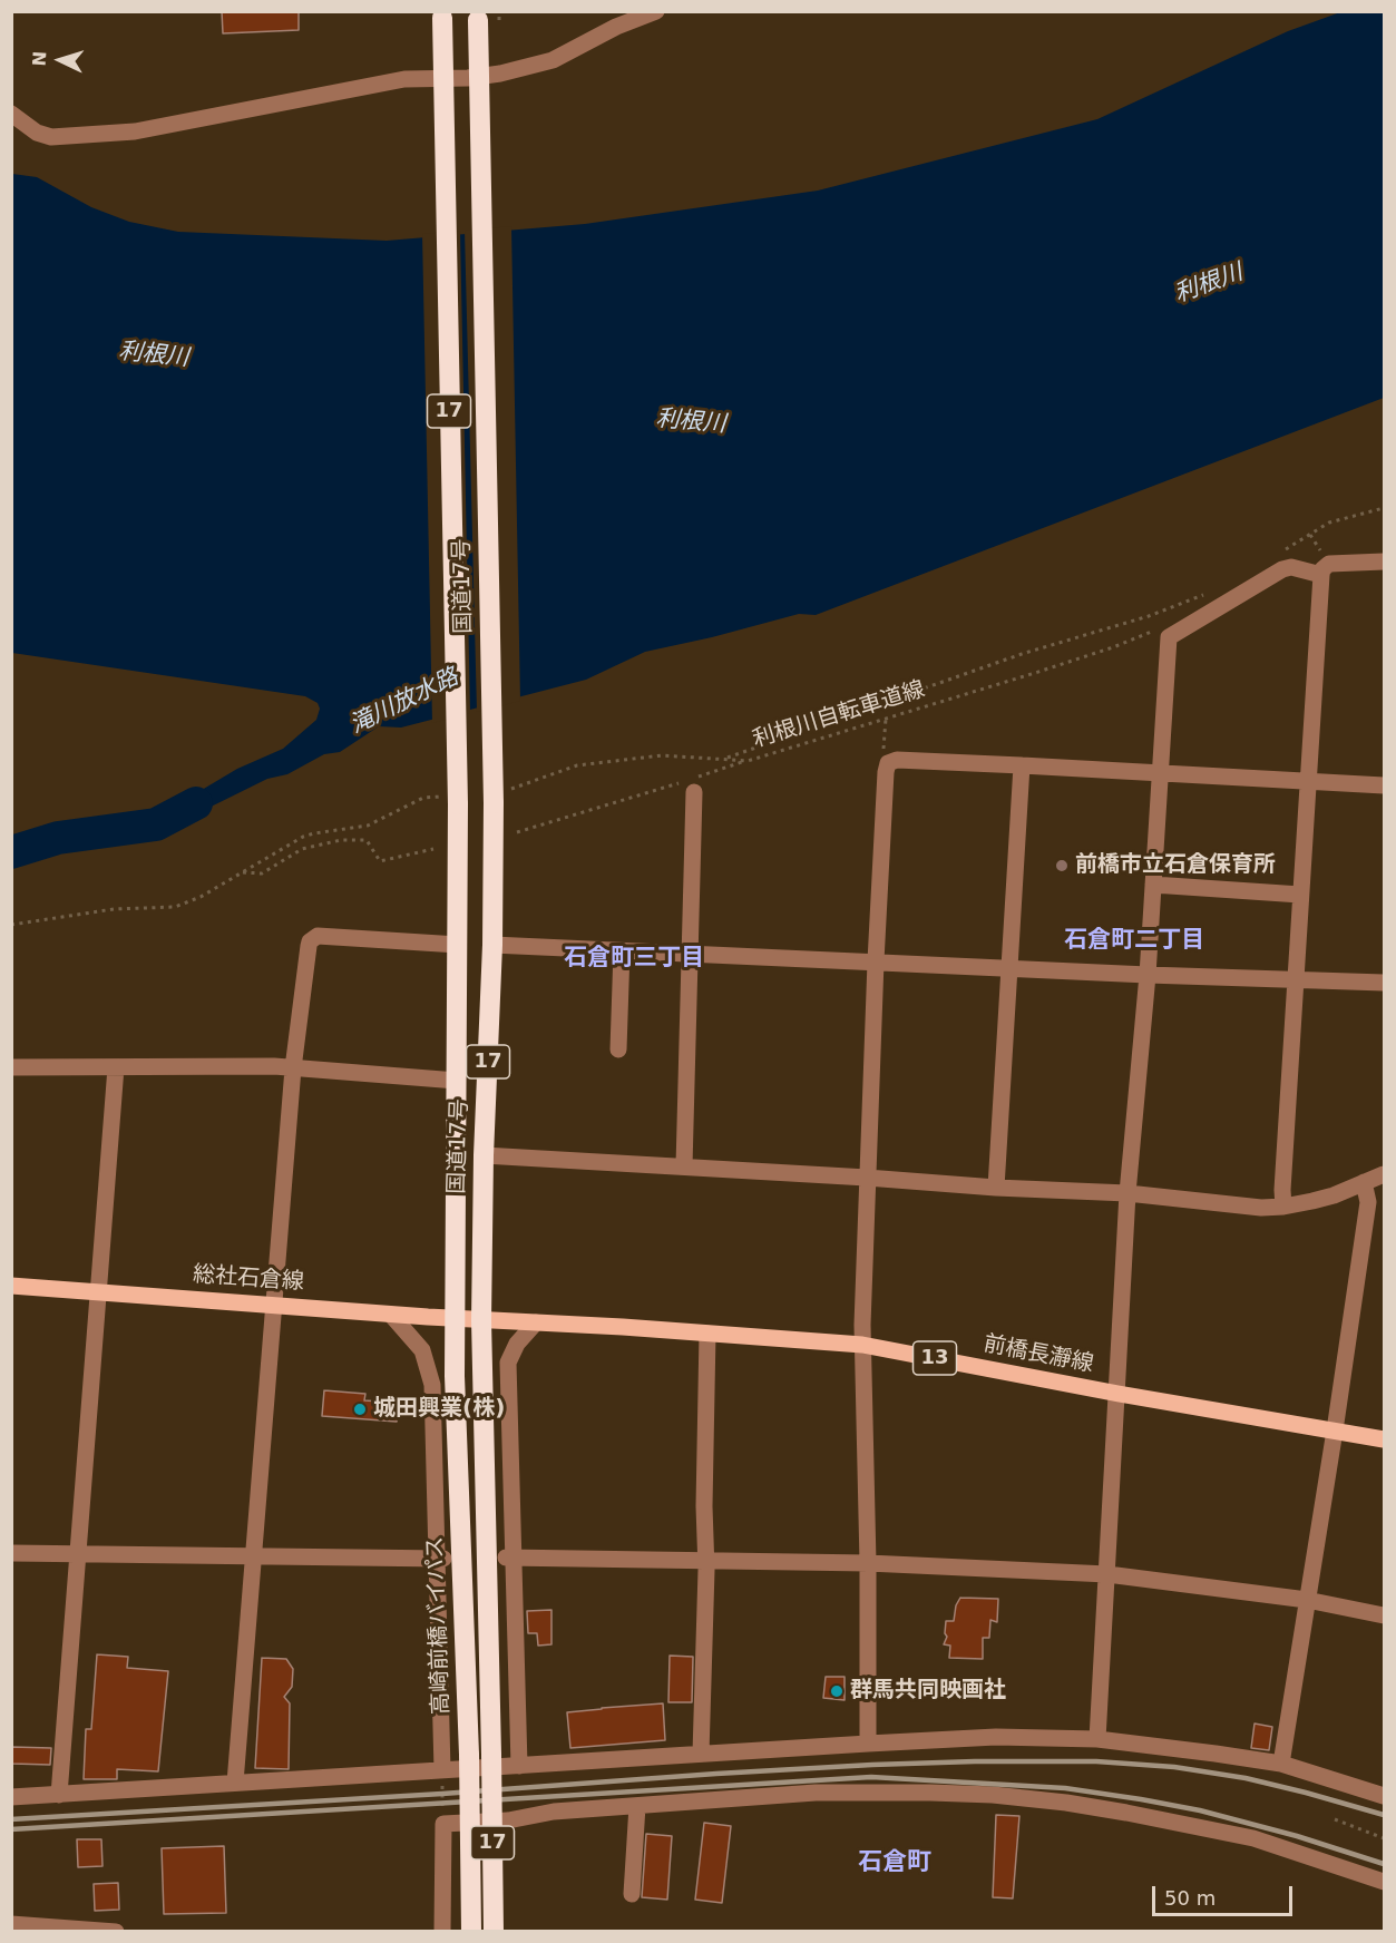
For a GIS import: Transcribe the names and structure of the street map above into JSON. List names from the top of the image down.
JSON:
{
  "streets": {
    "highway": ["17", "国道17号", "高崎前橋バイパス"],
    "main road": ["総社石倉線", "前橋長瀞線", "13"],
    "path": ["利根川自転車道線"]
  },
  "crossings": [
    ["17", "国道17号"],
    ["17", "総社石倉線"],
    ["17", "前橋長瀞線"],
    ["国道17号", "利根川自転車道線"],
    ["国道17号", "総社石倉線"],
    ["国道17号", "前橋長瀞線"],
    ["国道17号", "高崎前橋バイパス"],
    ["総社石倉線", "前橋長瀞線"],
    ["総社石倉線", "高崎前橋バイパス"]
  ],
  "districts": ["石倉町二丁目", "石倉町三丁目", "石倉町"],
  "water": ["利根川", "滝川放水路"],
  "places": ["前橋市立石倉保育所", "城田興業(株)", "群馬共同映画社"],
  "scale_bar": "50 m",
  "north": "left"
}
